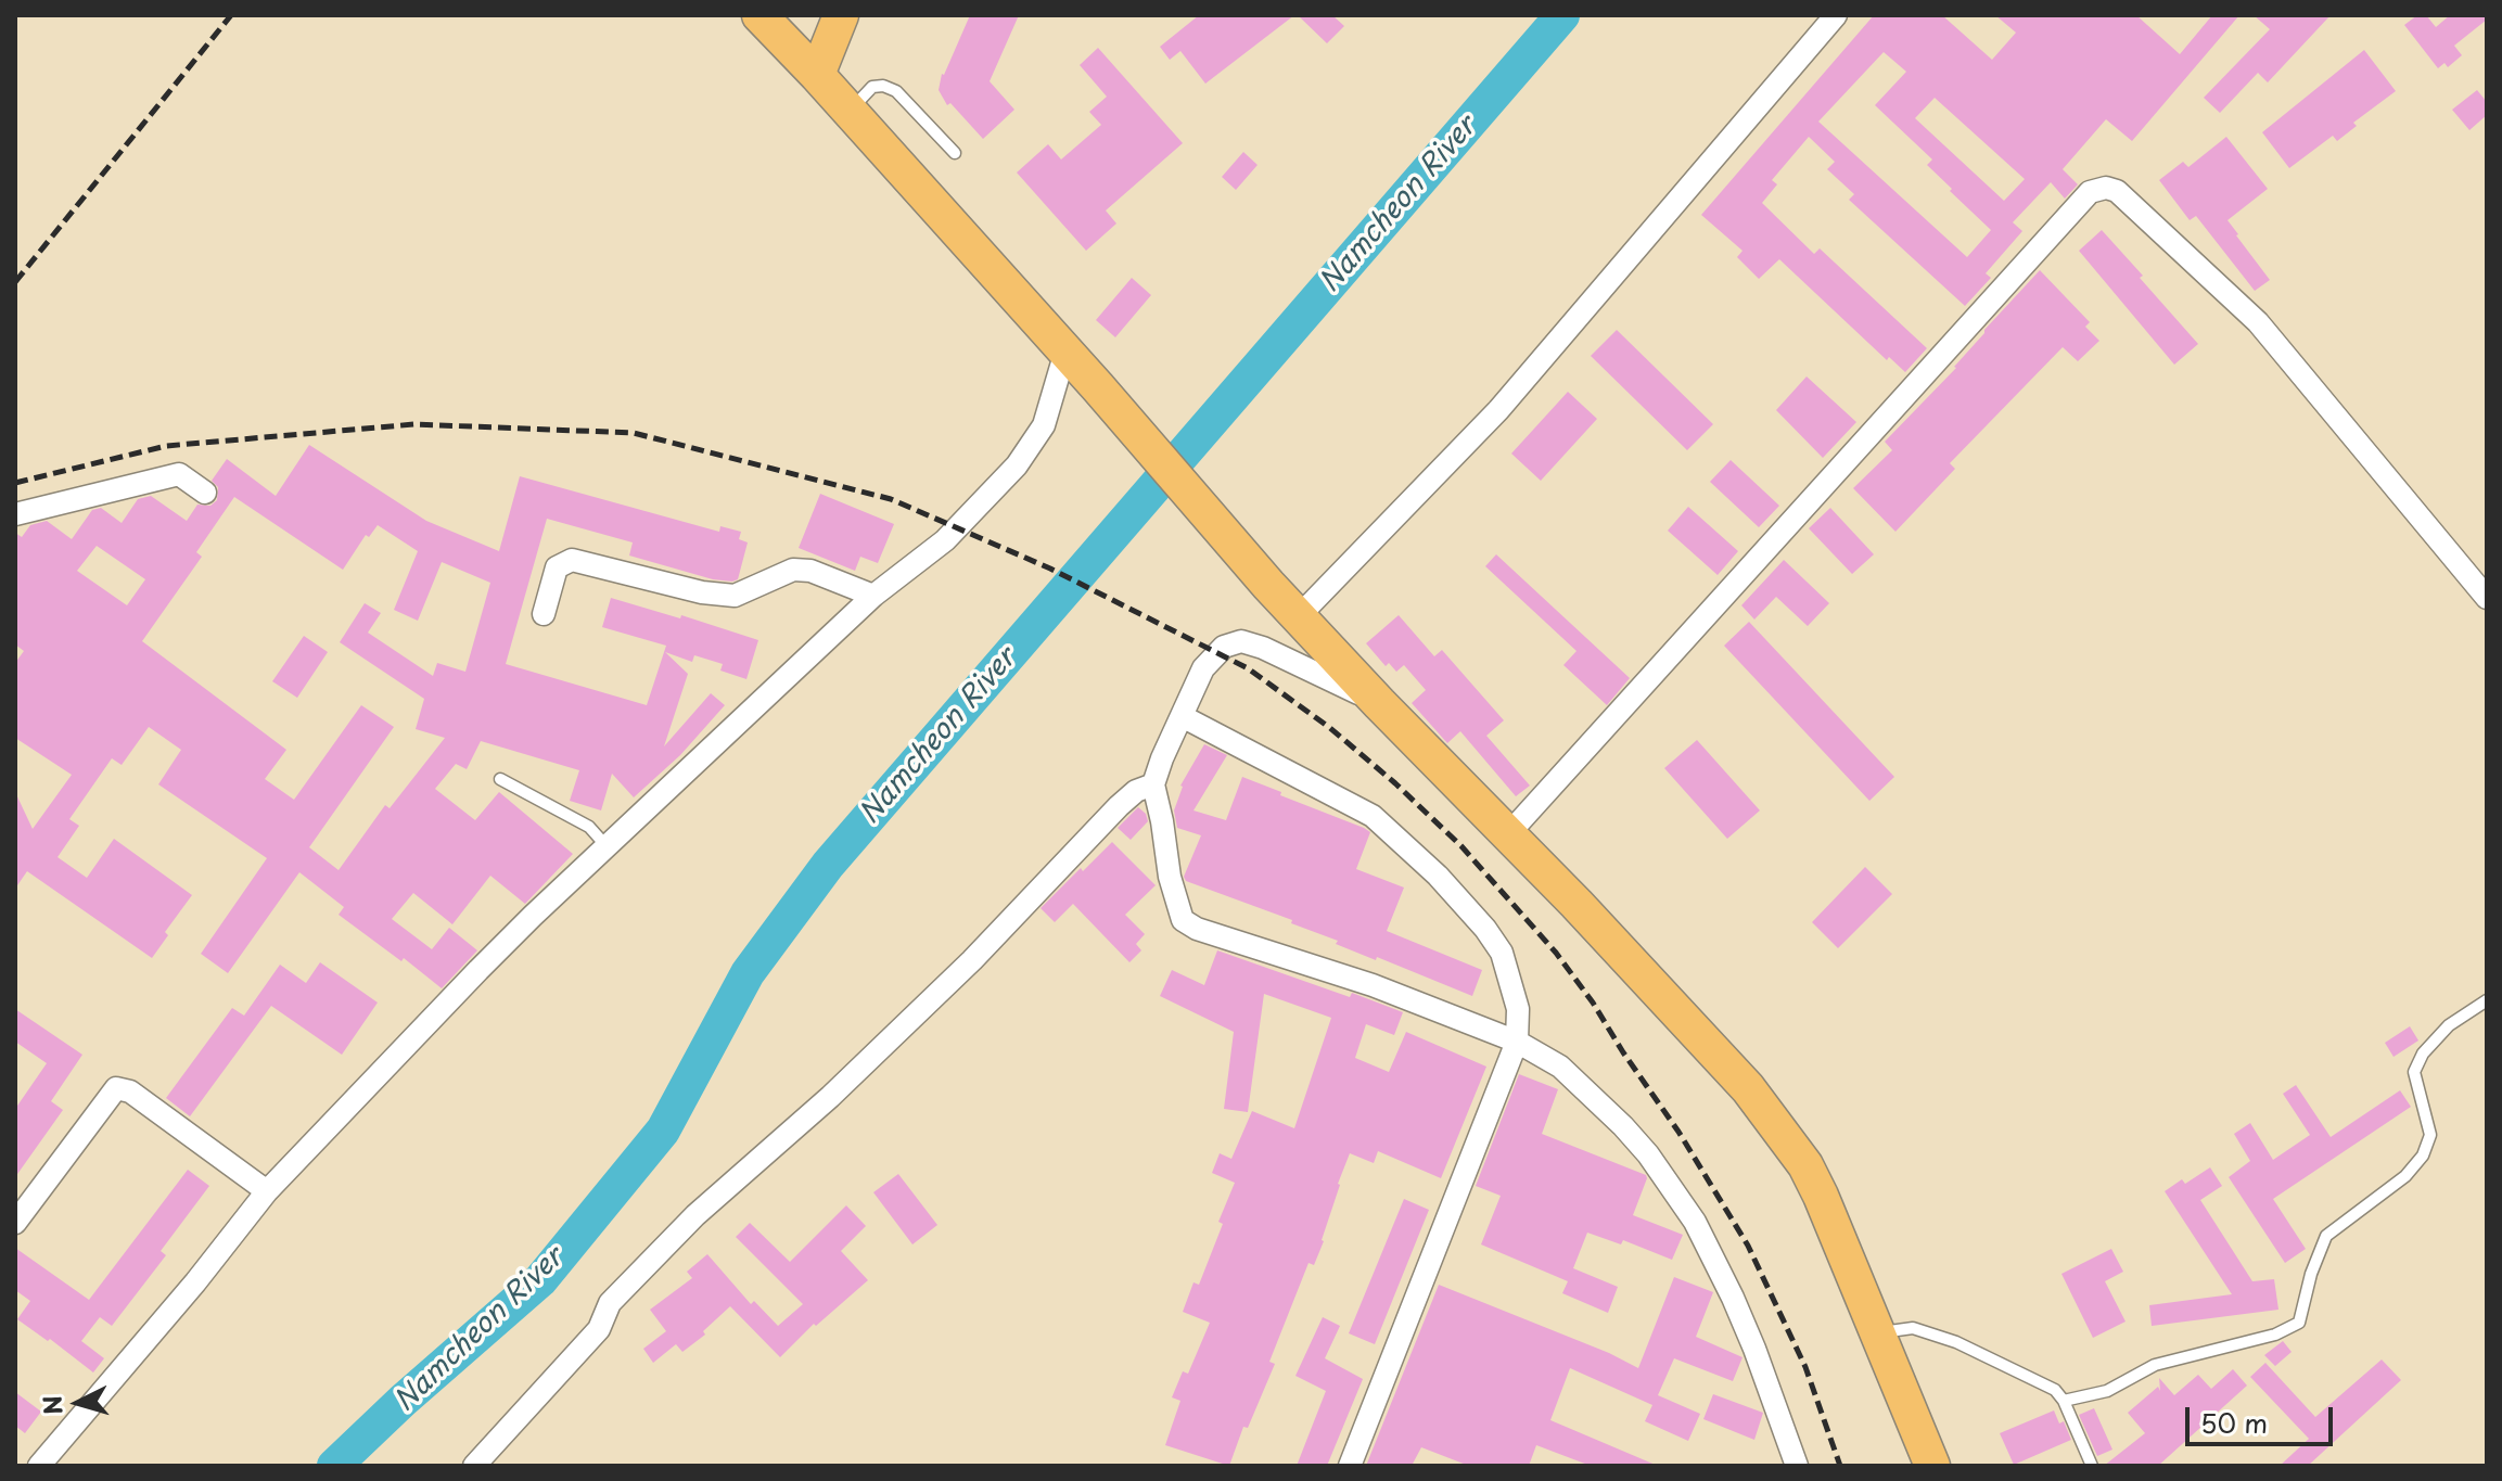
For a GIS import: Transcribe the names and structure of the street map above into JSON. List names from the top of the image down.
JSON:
{
  "water": ["Namcheon River"],
  "scale_bar": "50 m",
  "north": "left"
}
